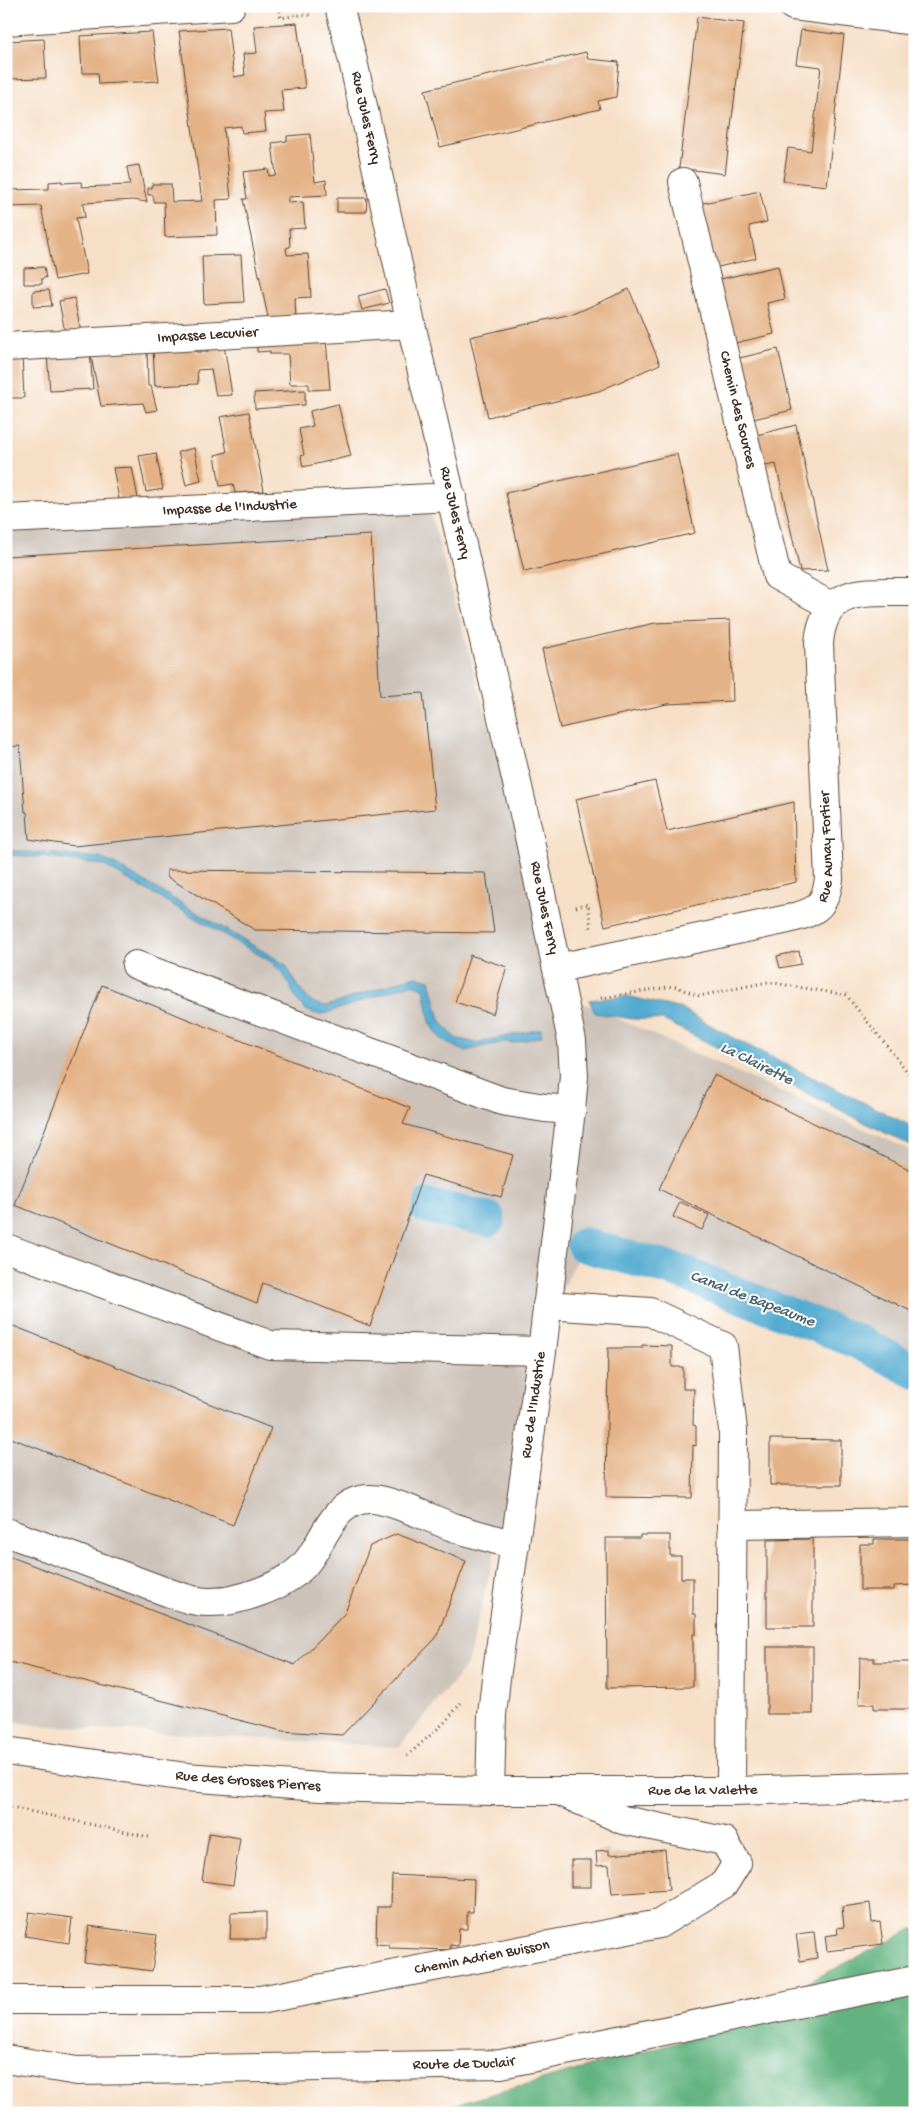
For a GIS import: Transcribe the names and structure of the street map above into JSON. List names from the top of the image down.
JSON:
{
  "streets": {
    "street": [
      "Rue Jules Ferry",
      "Impasse Lecuvier",
      "Chemin des Sources",
      "Impasse de l'Industrie",
      "Rue Aunay Fortier",
      "Rue de l'Industrie",
      "Rue des Grosses Pierres",
      "Rue de la Valette",
      "Chemin Adrien Buisson",
      "Route de Duclair"
    ]
  },
  "crossings": [
    ["Rue Jules Ferry", "Impasse Lecuvier"],
    ["Rue Jules Ferry", "Impasse de l'Industrie"],
    ["Rue Jules Ferry", "Rue Aunay Fortier"],
    ["Rue Jules Ferry", "Rue de l'Industrie"],
    ["Chemin des Sources", "Rue Aunay Fortier"],
    ["Rue de l'Industrie", "Rue des Grosses Pierres"],
    ["Rue de l'Industrie", "Rue de la Valette"],
    ["Rue des Grosses Pierres", "Rue de la Valette"],
    ["Rue de la Valette", "Chemin Adrien Buisson"]
  ],
  "water": ["La Clairette", "Canal de Bapeaume"]
}
